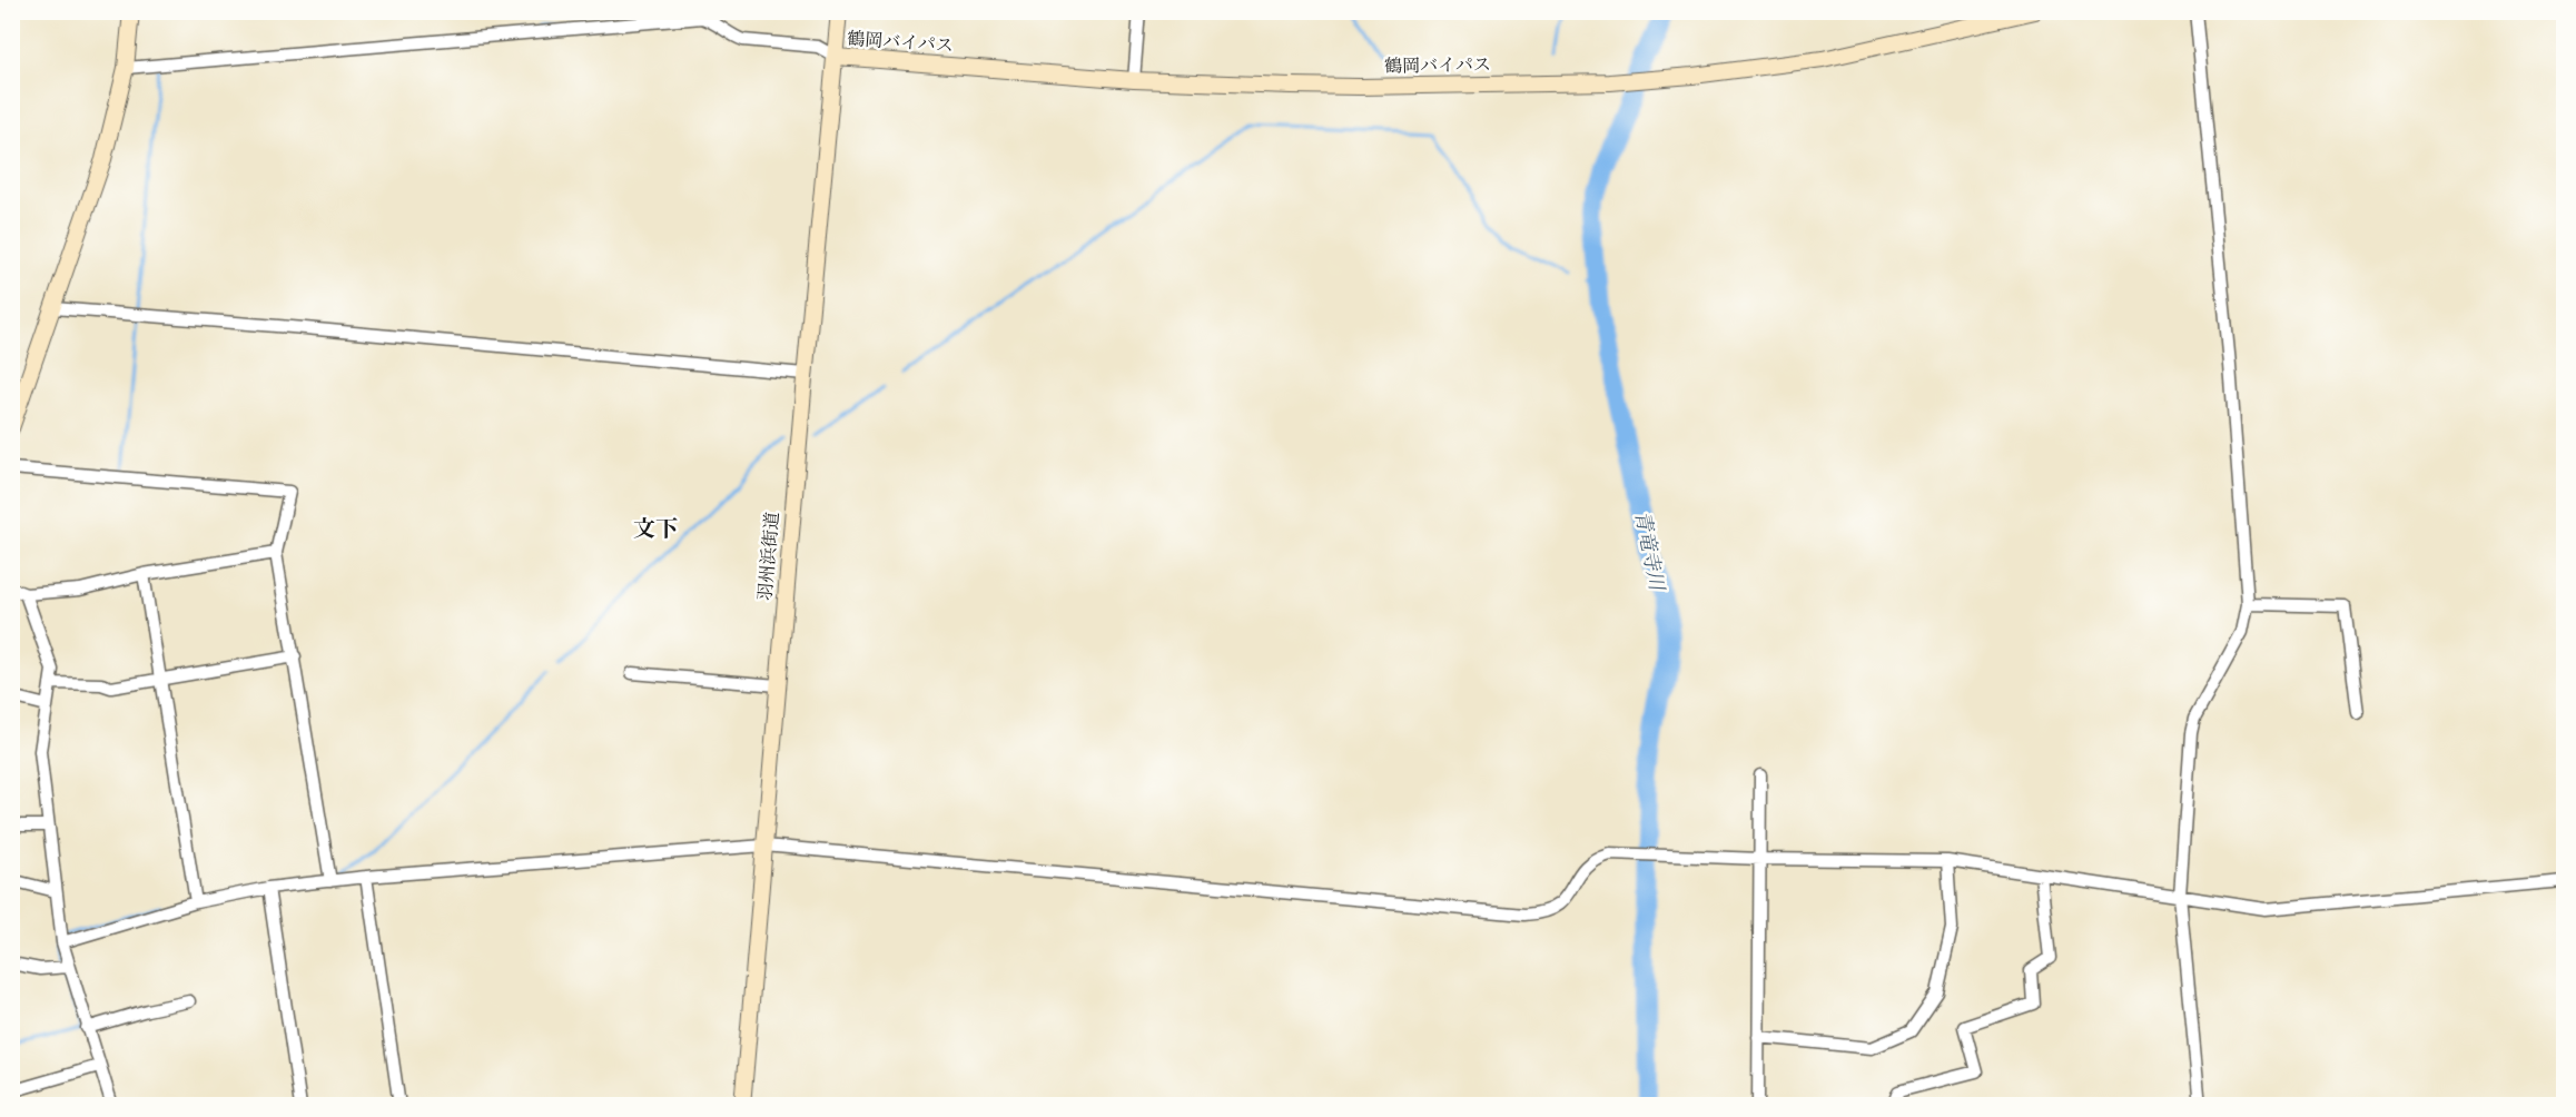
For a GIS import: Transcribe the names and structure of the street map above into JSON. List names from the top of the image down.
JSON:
{
  "streets": {
    "main road": ["鶴岡バイパス", "羽州浜街道"]
  },
  "crossings": [
    ["鶴岡バイパス", "羽州浜街道"]
  ],
  "districts": ["文下"],
  "water": ["青竜寺川"]
}
